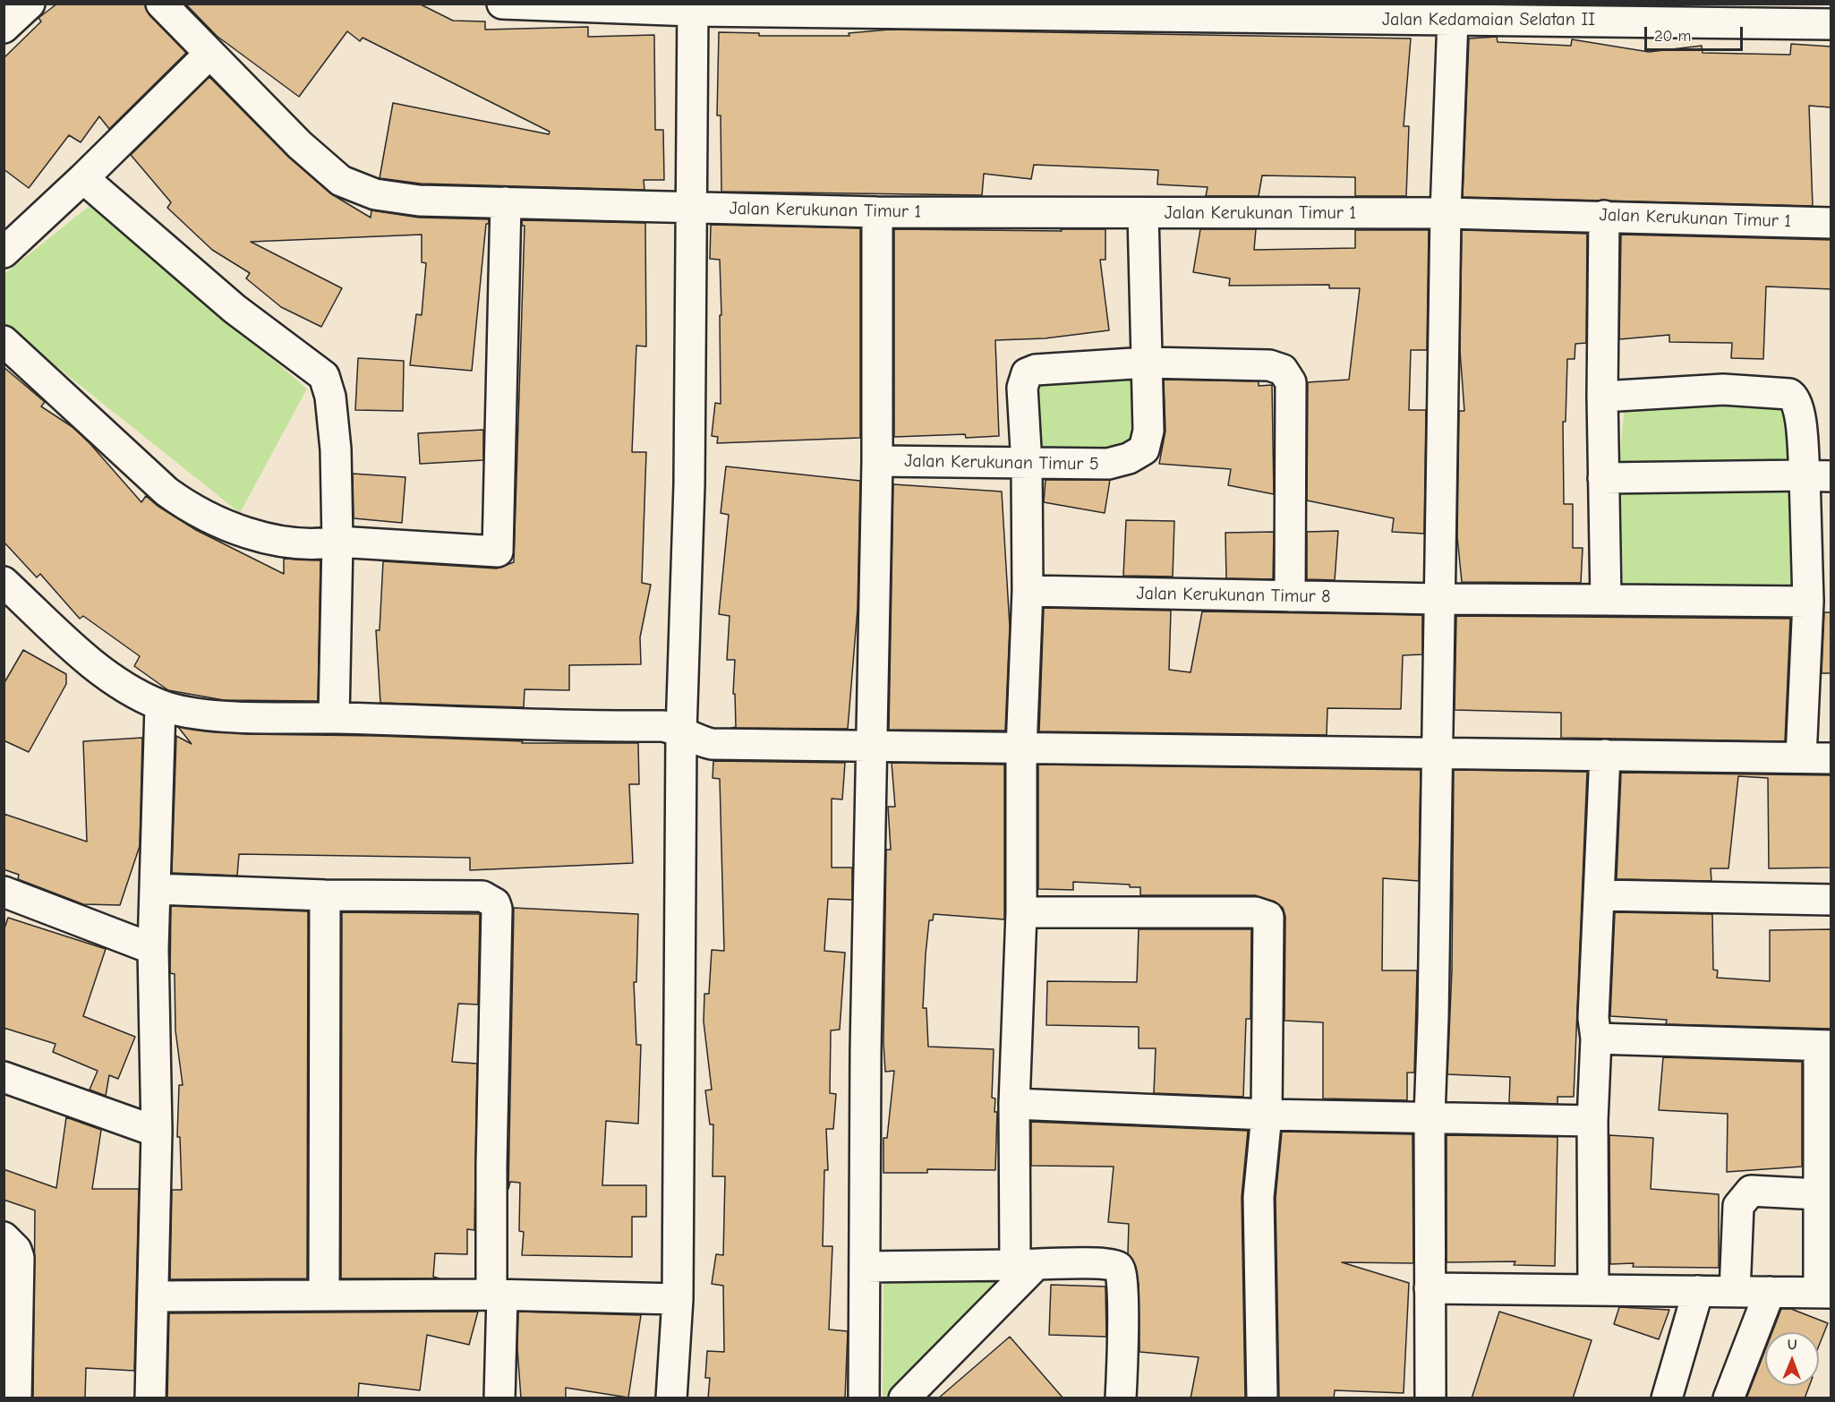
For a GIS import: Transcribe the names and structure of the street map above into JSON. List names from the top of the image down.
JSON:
{
  "streets": {
    "street": [
      "Jalan Kedamaian Selatan II",
      "Jalan Kerukunan Timur 1",
      "Jalan Kerukunan Timur 5",
      "Jalan Kerukunan Timur 8"
    ]
  },
  "crossings": [
    ["Jalan Kerukunan Timur 1", "Jalan Kerukunan Timur 5"]
  ],
  "scale_bar": "20 m",
  "north": "top"
}
